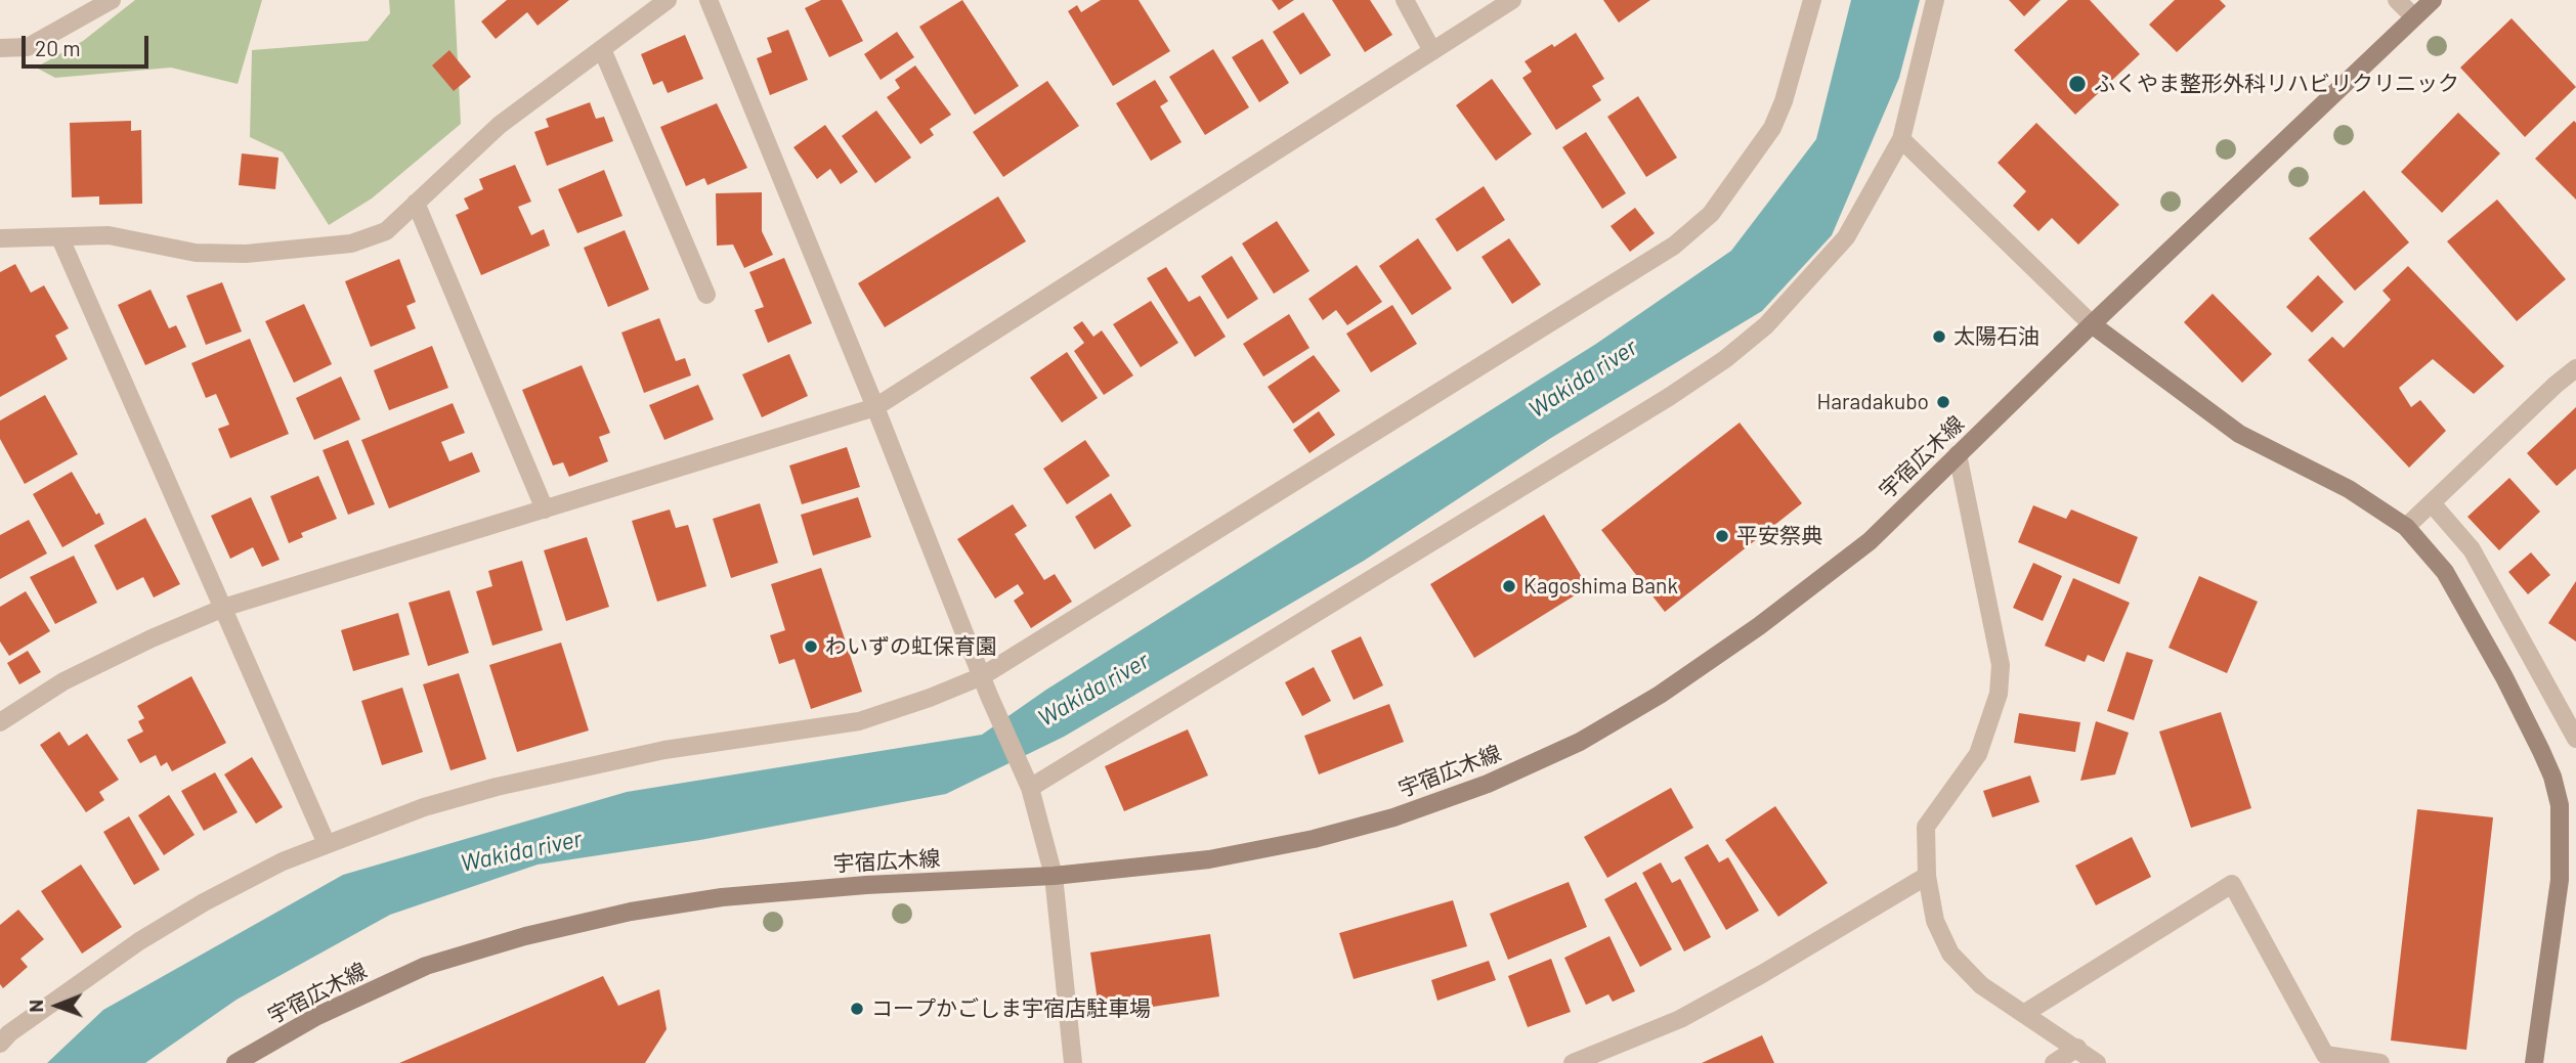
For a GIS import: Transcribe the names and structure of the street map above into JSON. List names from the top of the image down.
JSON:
{
  "streets": {
    "street": ["宇宿広木線"]
  },
  "water": ["Wakida river"],
  "places": [
    "ふくやま整形外科リハビリクリニック",
    "太陽石油",
    "Haradakubo",
    "平安祭典",
    "Kagoshima Bank",
    "わいずの虹保育園",
    "コープかごしま宇宿店駐車場"
  ],
  "scale_bar": "20 m",
  "north": "left"
}
